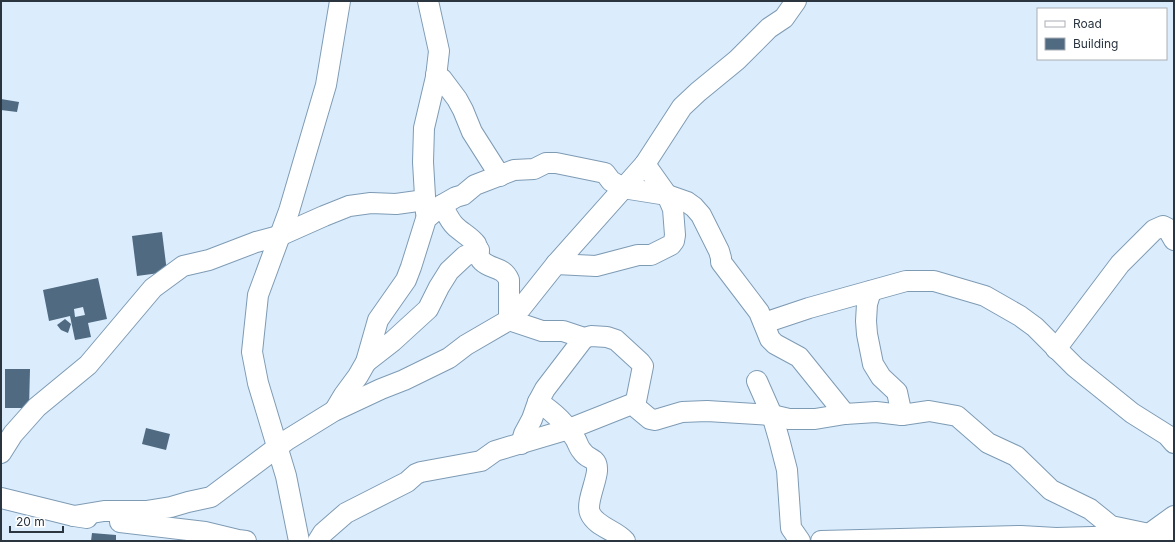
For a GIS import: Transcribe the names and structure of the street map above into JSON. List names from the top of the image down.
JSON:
{
  "legend": ["Road", "Building"],
  "scale_bar": "20 m"
}
